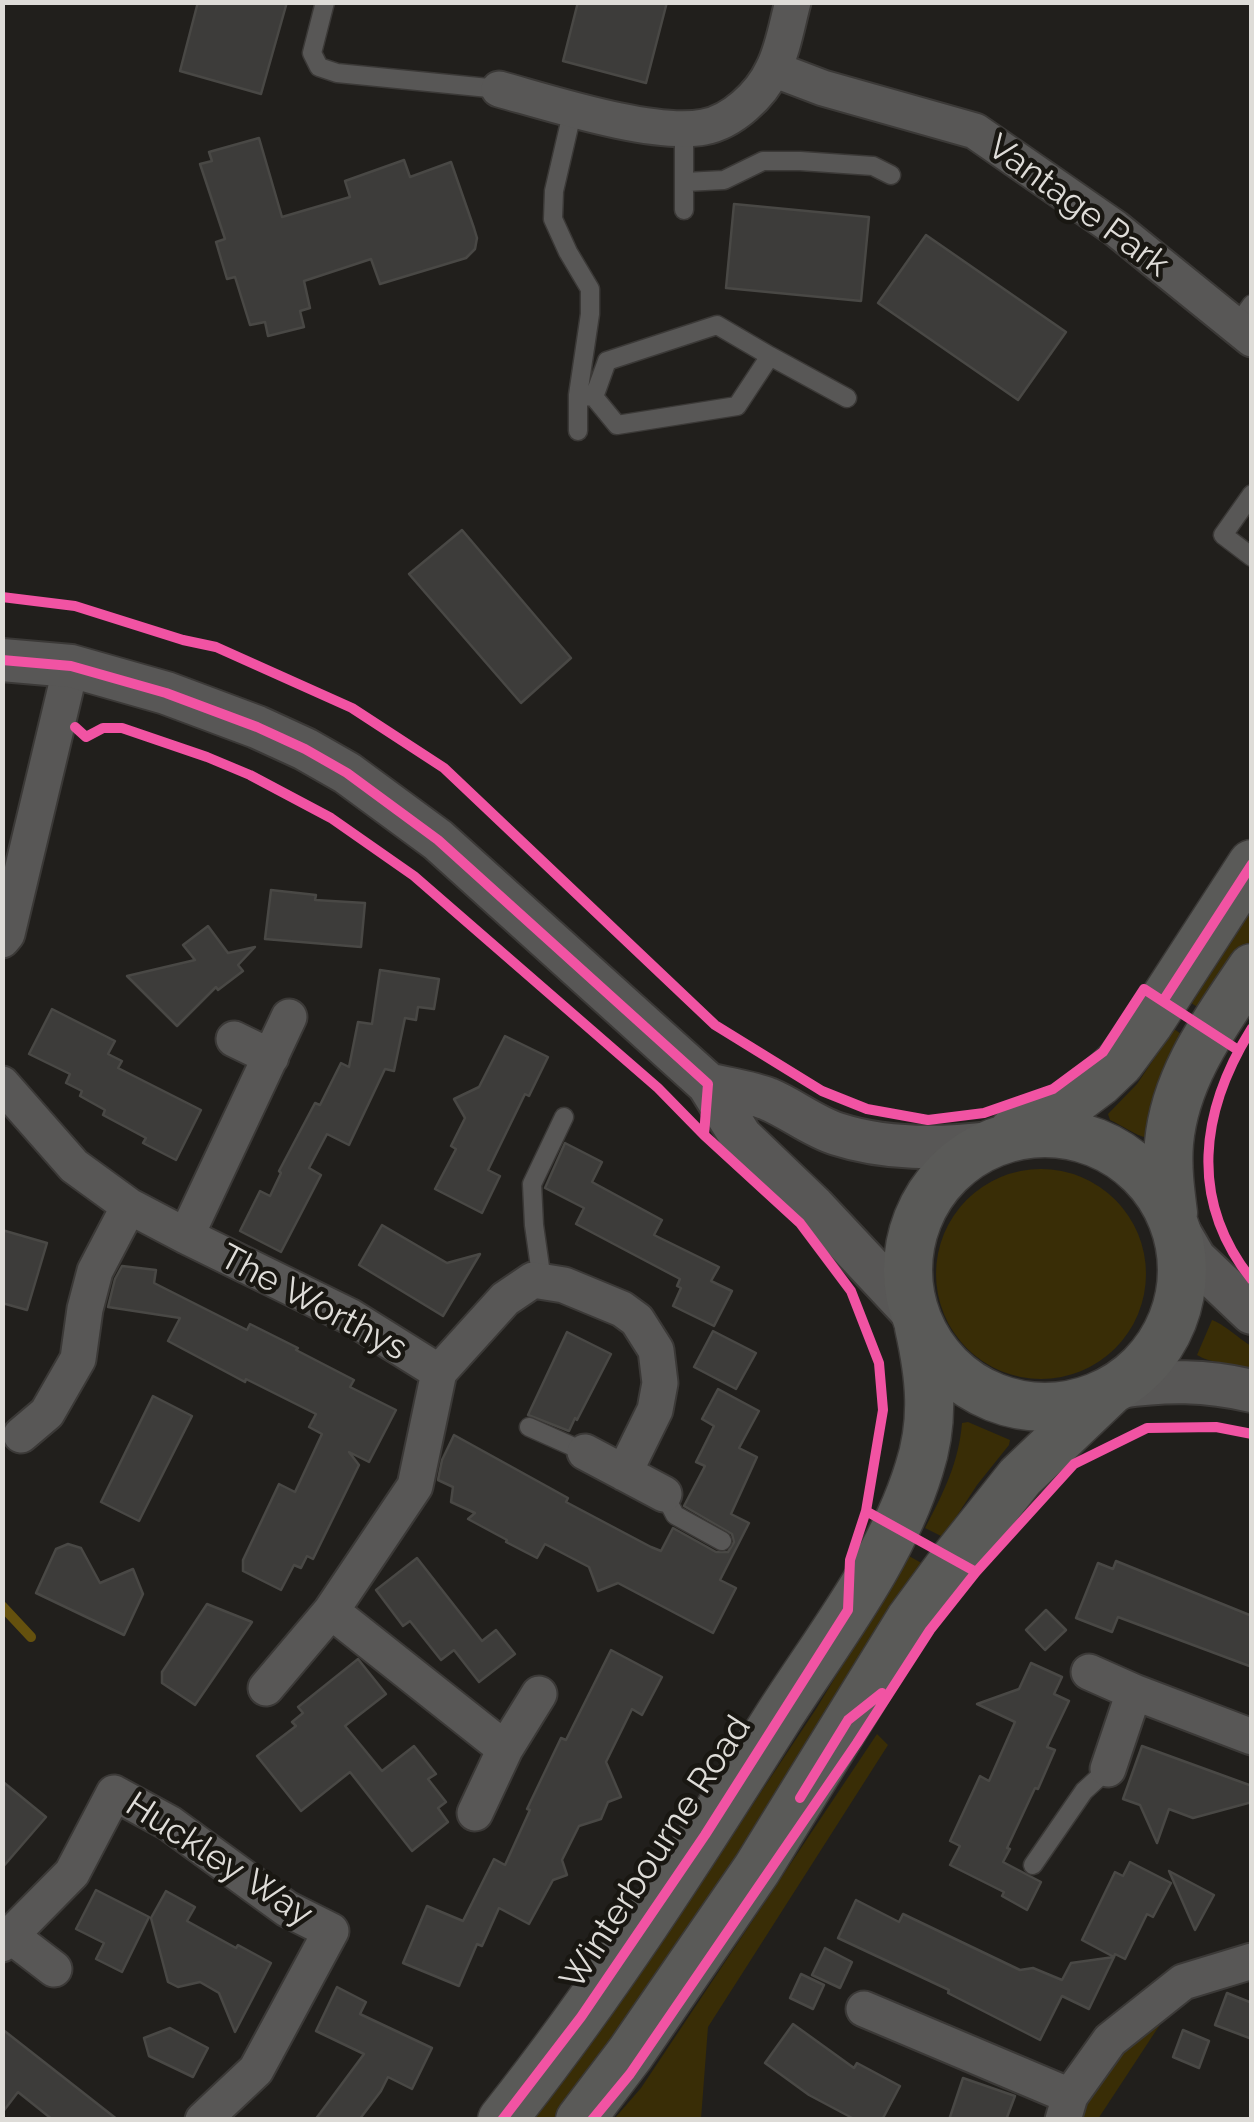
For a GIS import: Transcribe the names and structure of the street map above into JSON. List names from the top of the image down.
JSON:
{
  "streets": {
    "main road": ["Winterbourne Road"],
    "street": ["Vantage Park", "The Worthys", "Huckley Way"]
  }
}
